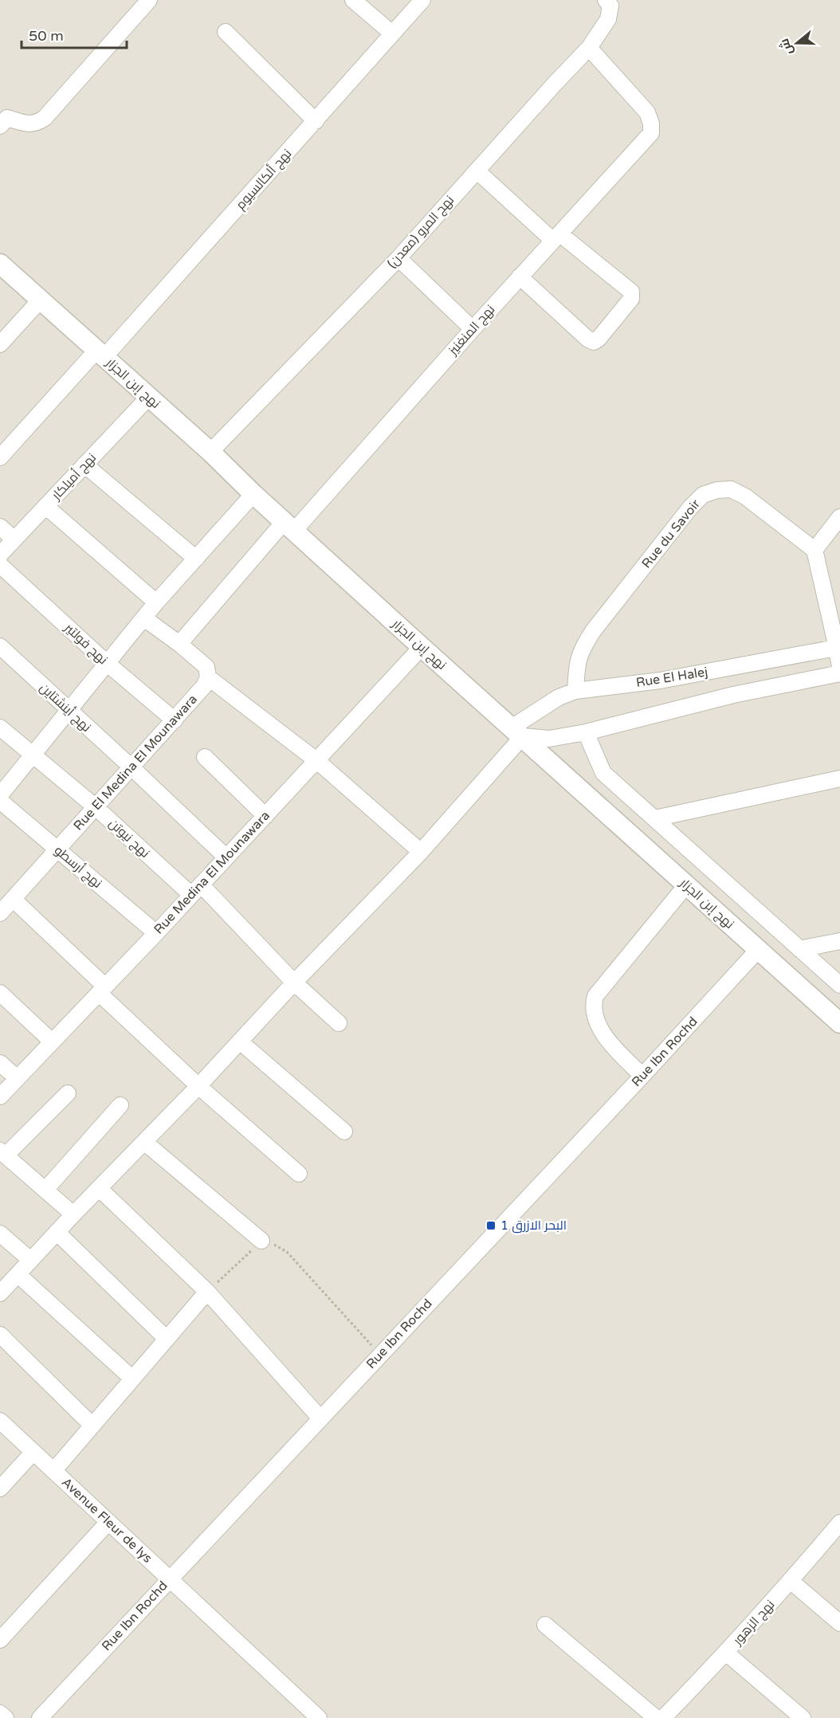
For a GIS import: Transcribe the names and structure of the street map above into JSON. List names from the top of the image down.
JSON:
{
  "streets": {
    "street": [
      "نهج ألكالسيوم",
      "نهج المرو (معدن)",
      "نهج المنغنيز",
      "نهج إبن الجزار",
      "نهج أميلكار",
      "Rue du Savoir",
      "نهج فولتير",
      "Rue El Halej",
      "نهج أينشتاين",
      "Rue El Medina El Mounawara",
      "نهج نيوتن",
      "نهج أرسطو",
      "Rue Medina El Mounawara",
      "Rue Ibn Rochd",
      "Avenue Fleur de lys",
      "نهج الزهور"
    ]
  },
  "crossings": [
    ["نهج ألكالسيوم", "نهج إبن الجزار"],
    ["نهج المرو (معدن)", "نهج المنغنيز"],
    ["نهج المرو (معدن)", "نهج إبن الجزار"],
    ["نهج المنغنيز", "نهج إبن الجزار"],
    ["نهج إبن الجزار", "نهج أميلكار"],
    ["نهج إبن الجزار", "Rue El Halej"],
    ["نهج إبن الجزار", "Rue Medina El Mounawara"],
    ["نهج إبن الجزار", "Rue Ibn Rochd"],
    ["Rue du Savoir", "Rue El Halej"],
    ["نهج فولتير", "Rue El Medina El Mounawara"],
    ["Rue El Halej", "نهج نيوتن"],
    ["نهج أينشتاين", "Rue El Medina El Mounawara"],
    ["نهج أينشتاين", "Rue Medina El Mounawara"],
    ["Rue El Medina El Mounawara", "نهج نيوتن"],
    ["Rue El Medina El Mounawara", "نهج أرسطو"],
    ["نهج نيوتن", "Rue Medina El Mounawara"],
    ["نهج أرسطو", "Rue Medina El Mounawara"],
    ["Rue Ibn Rochd", "Avenue Fleur de lys"]
  ],
  "places": {
    "transit": ["1 البحر الازرق"]
  },
  "scale_bar": "50 m",
  "north": "left"
}
